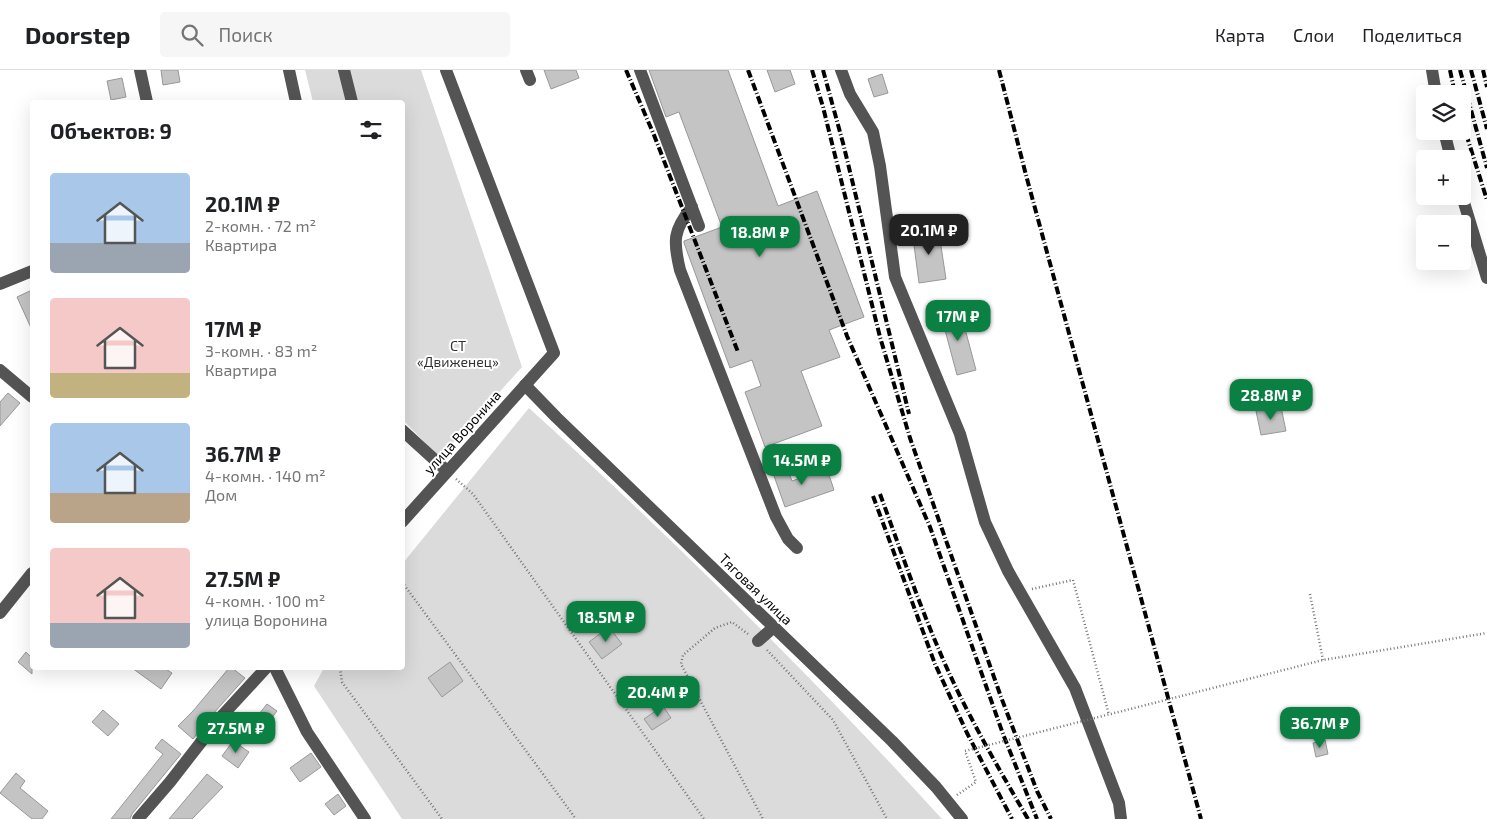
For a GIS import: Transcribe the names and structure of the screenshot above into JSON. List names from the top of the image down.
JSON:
{
  "streets": {
    "street": ["улица Воронина", "Тяговая улица"]
  },
  "crossings": [
    ["улица Воронина", "Тяговая улица"]
  ],
  "parks": ["СТ «Движенец»"],
  "page": {
    "header": "Doorstep",
    "search": "Поиск",
    "nav": ["Карта", "Слои", "Поделиться"],
    "map_buttons": ["+", "−"],
    "heading": "Объектов: 9",
    "list": [
      {
        "name": "20.1M ₽",
        "note": "2-комн. · 72 m² · Квартира"
      },
      {
        "name": "17M ₽",
        "note": "3-комн. · 83 m² · Квартира"
      },
      {
        "name": "36.7M ₽",
        "note": "4-комн. · 140 m² · Дом"
      },
      {
        "name": "27.5M ₽",
        "note": "4-комн. · 100 m² · улица Воронина"
      }
    ],
    "price": [
      "20.1M ₽",
      "18.8M ₽",
      "17M ₽",
      "28.8M ₽",
      "14.5M ₽",
      "18.5M ₽",
      "20.4M ₽",
      "36.7M ₽",
      "27.5M ₽"
    ]
  }
}
